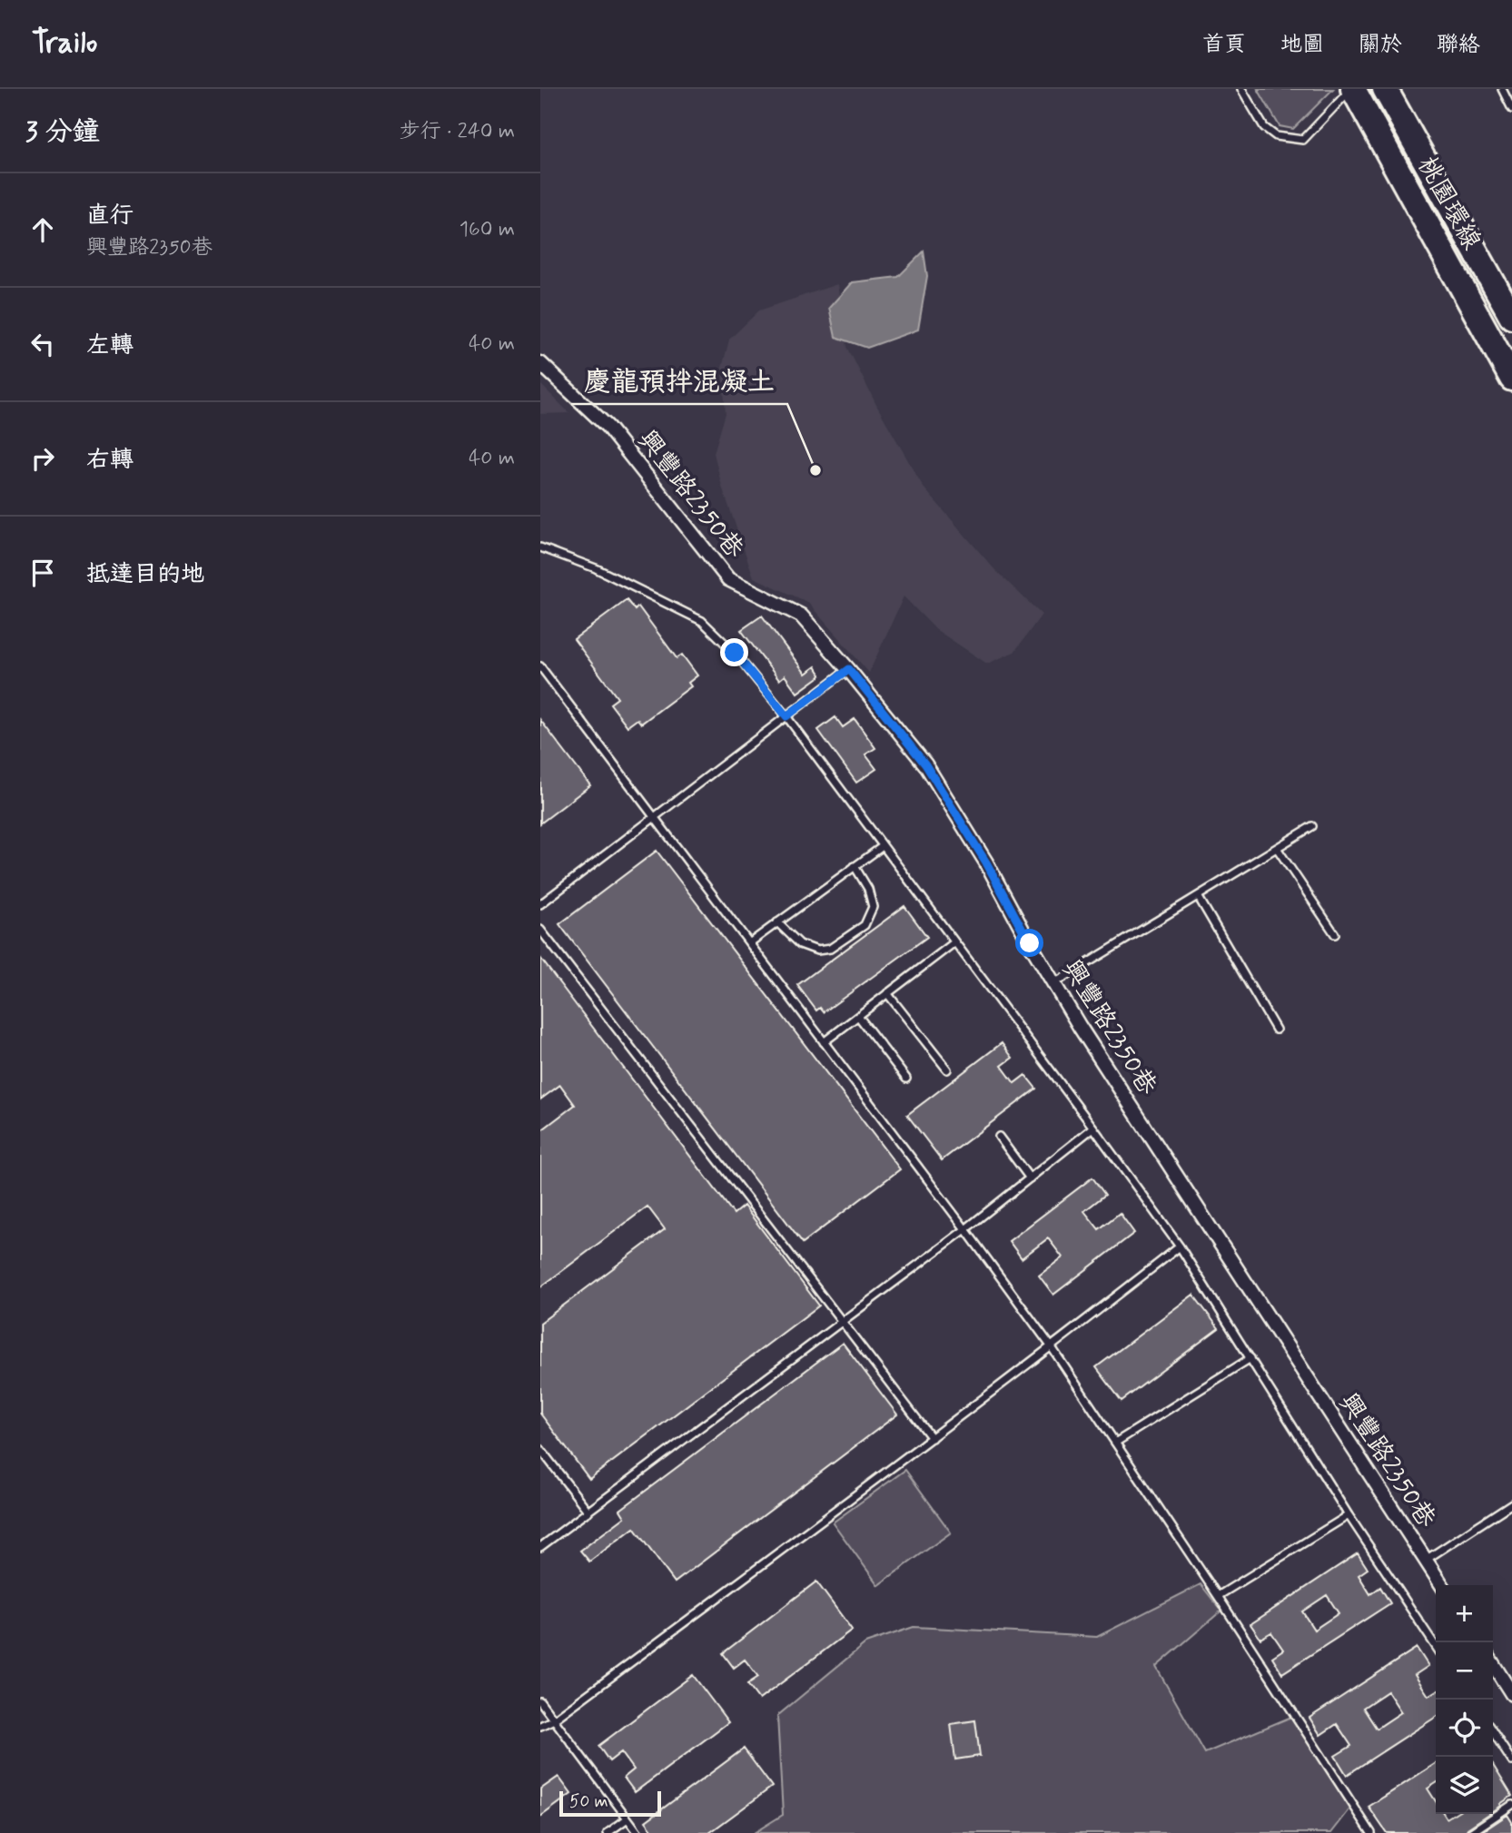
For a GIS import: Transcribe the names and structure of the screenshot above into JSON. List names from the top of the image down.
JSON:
{
  "streets": {
    "highway": ["桃園環線"],
    "street": ["興豐路2350巷"]
  },
  "places": ["慶龍預拌混凝土"],
  "scale_bar": "50 m",
  "page": {
    "header": "Trailo",
    "nav": [
      "首頁",
      "地圖",
      "關於",
      "聯絡"
    ],
    "heading": ["3 分鐘", "步行 · 240 m"],
    "list": [
      ["直行", "興豐路2350巷", "160 m"],
      ["左轉", "40 m"],
      ["右轉", "40 m"],
      "抵達目的地"
    ],
    "map_buttons": ["+", "−"],
    "scale": "50 m"
  }
}
